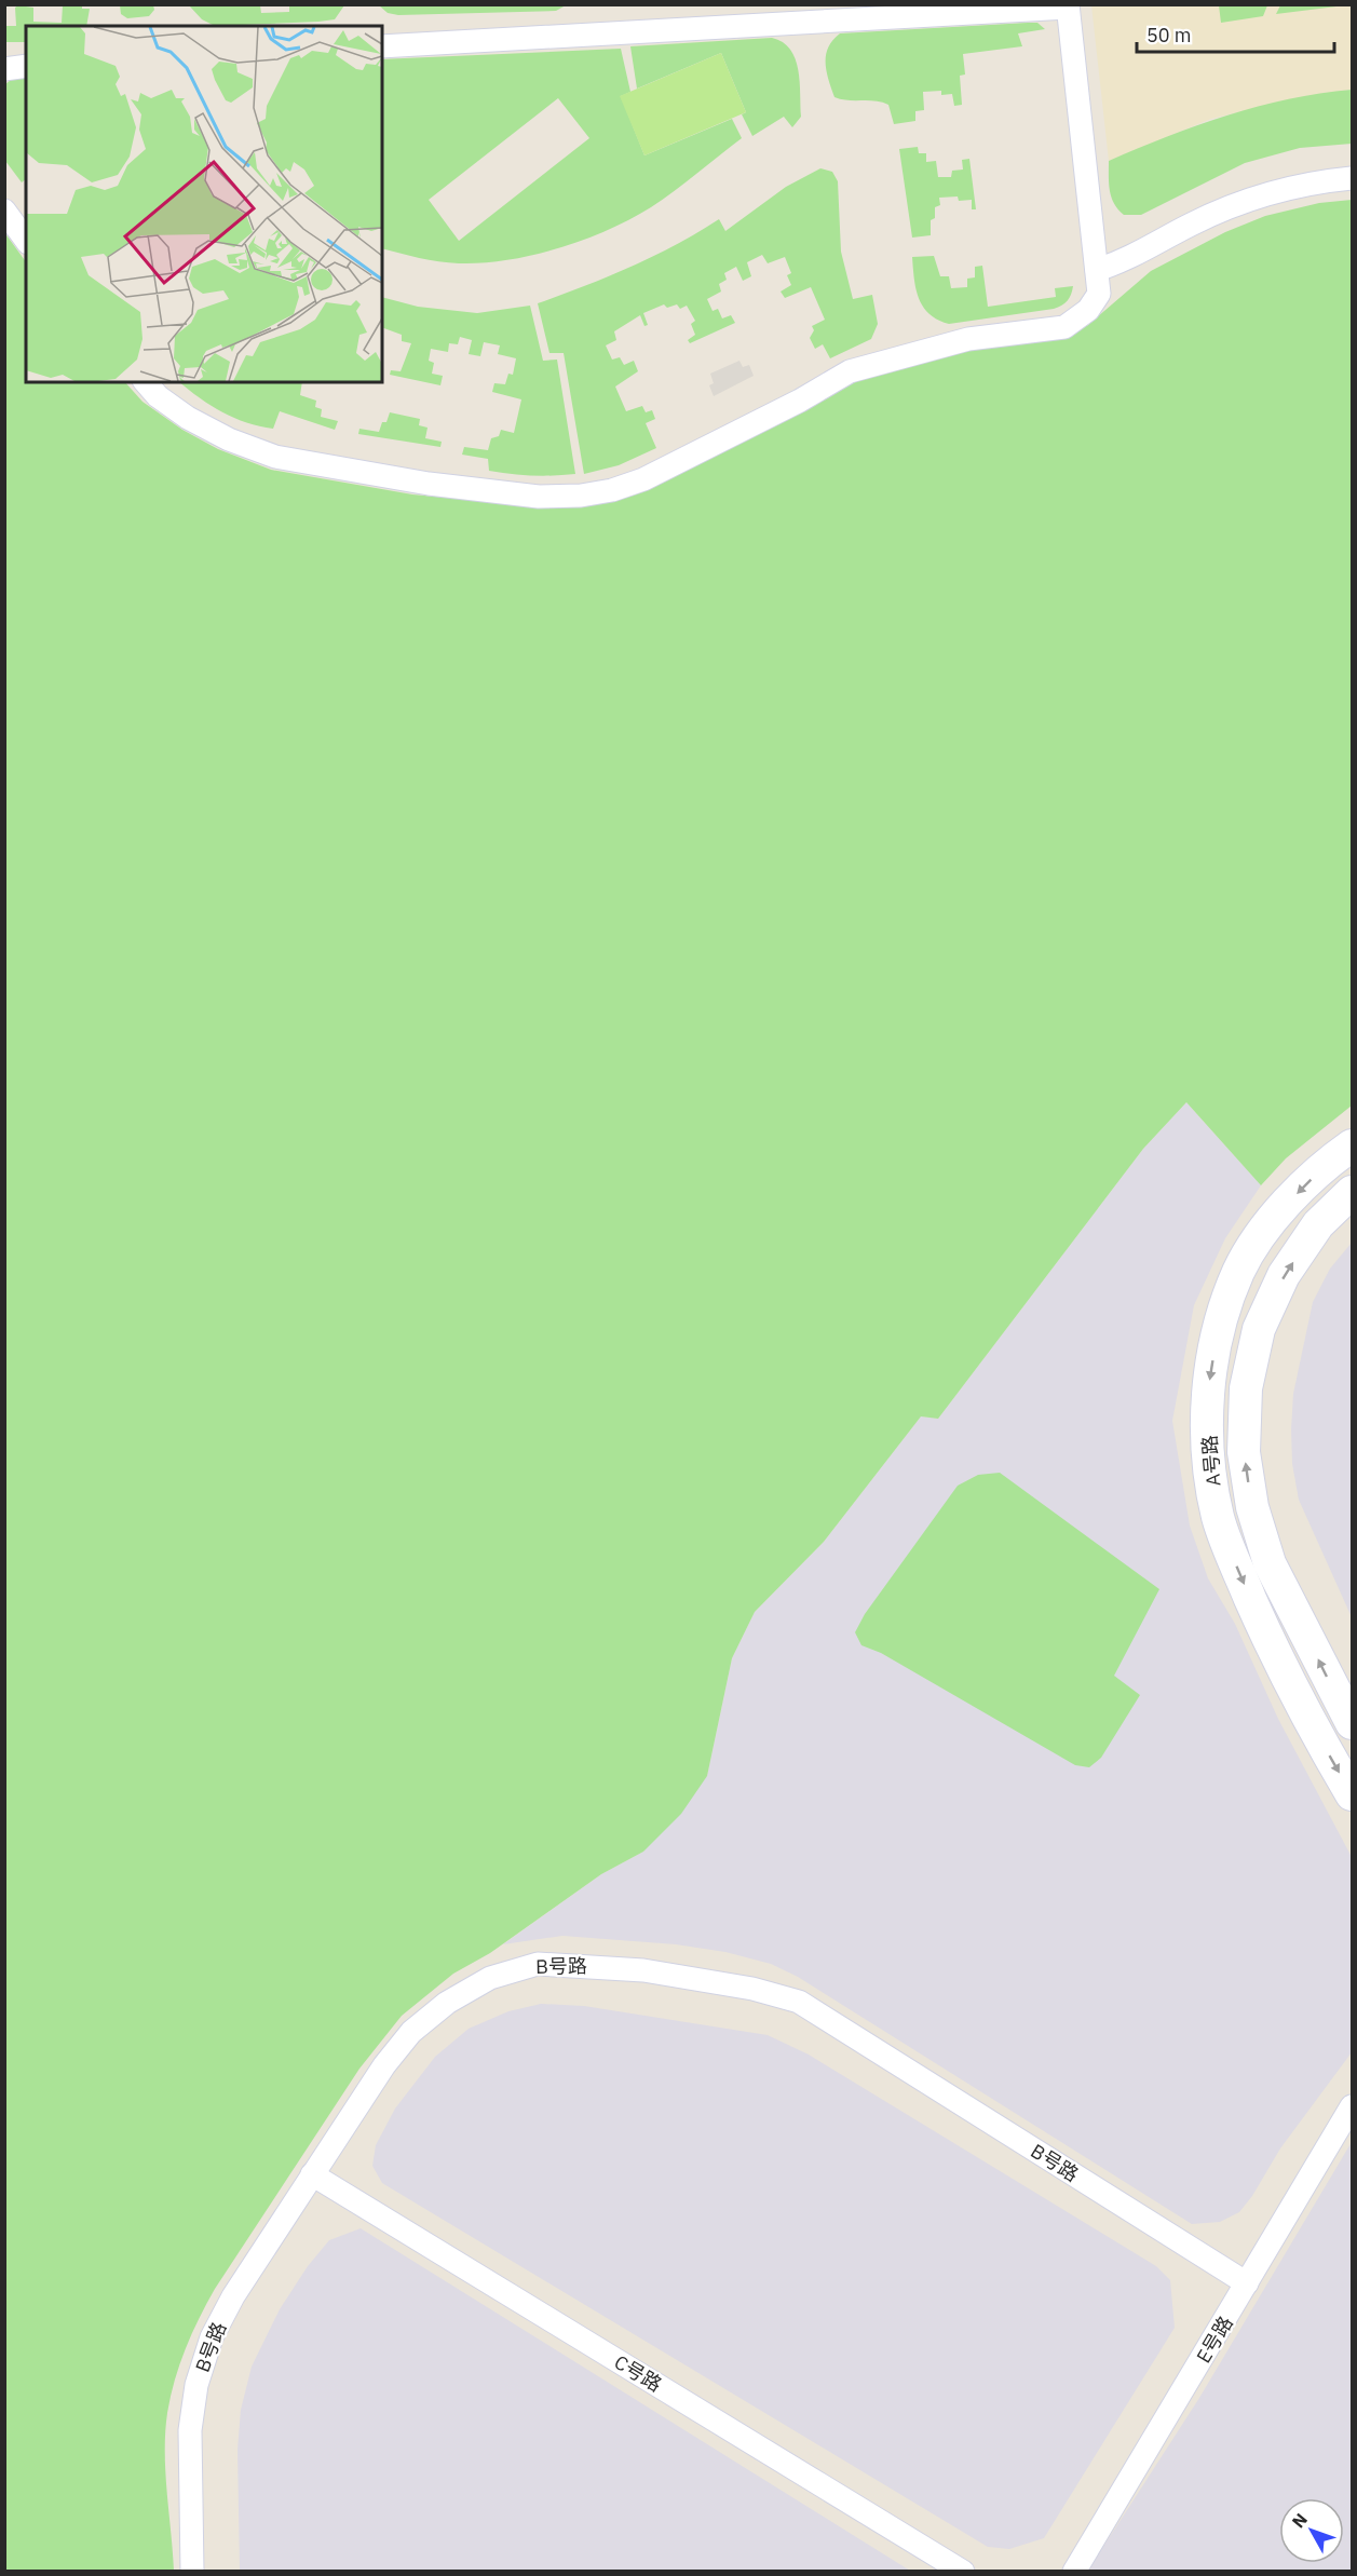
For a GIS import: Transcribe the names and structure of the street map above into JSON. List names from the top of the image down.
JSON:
{
  "streets": {
    "street": [
      "A号路",
      "B号路",
      "E号路",
      "C号路"
    ]
  },
  "crossings": [
    ["B号路", "E号路"],
    ["B号路", "C号路"]
  ],
  "scale_bar": "50 m",
  "north": "top left"
}
